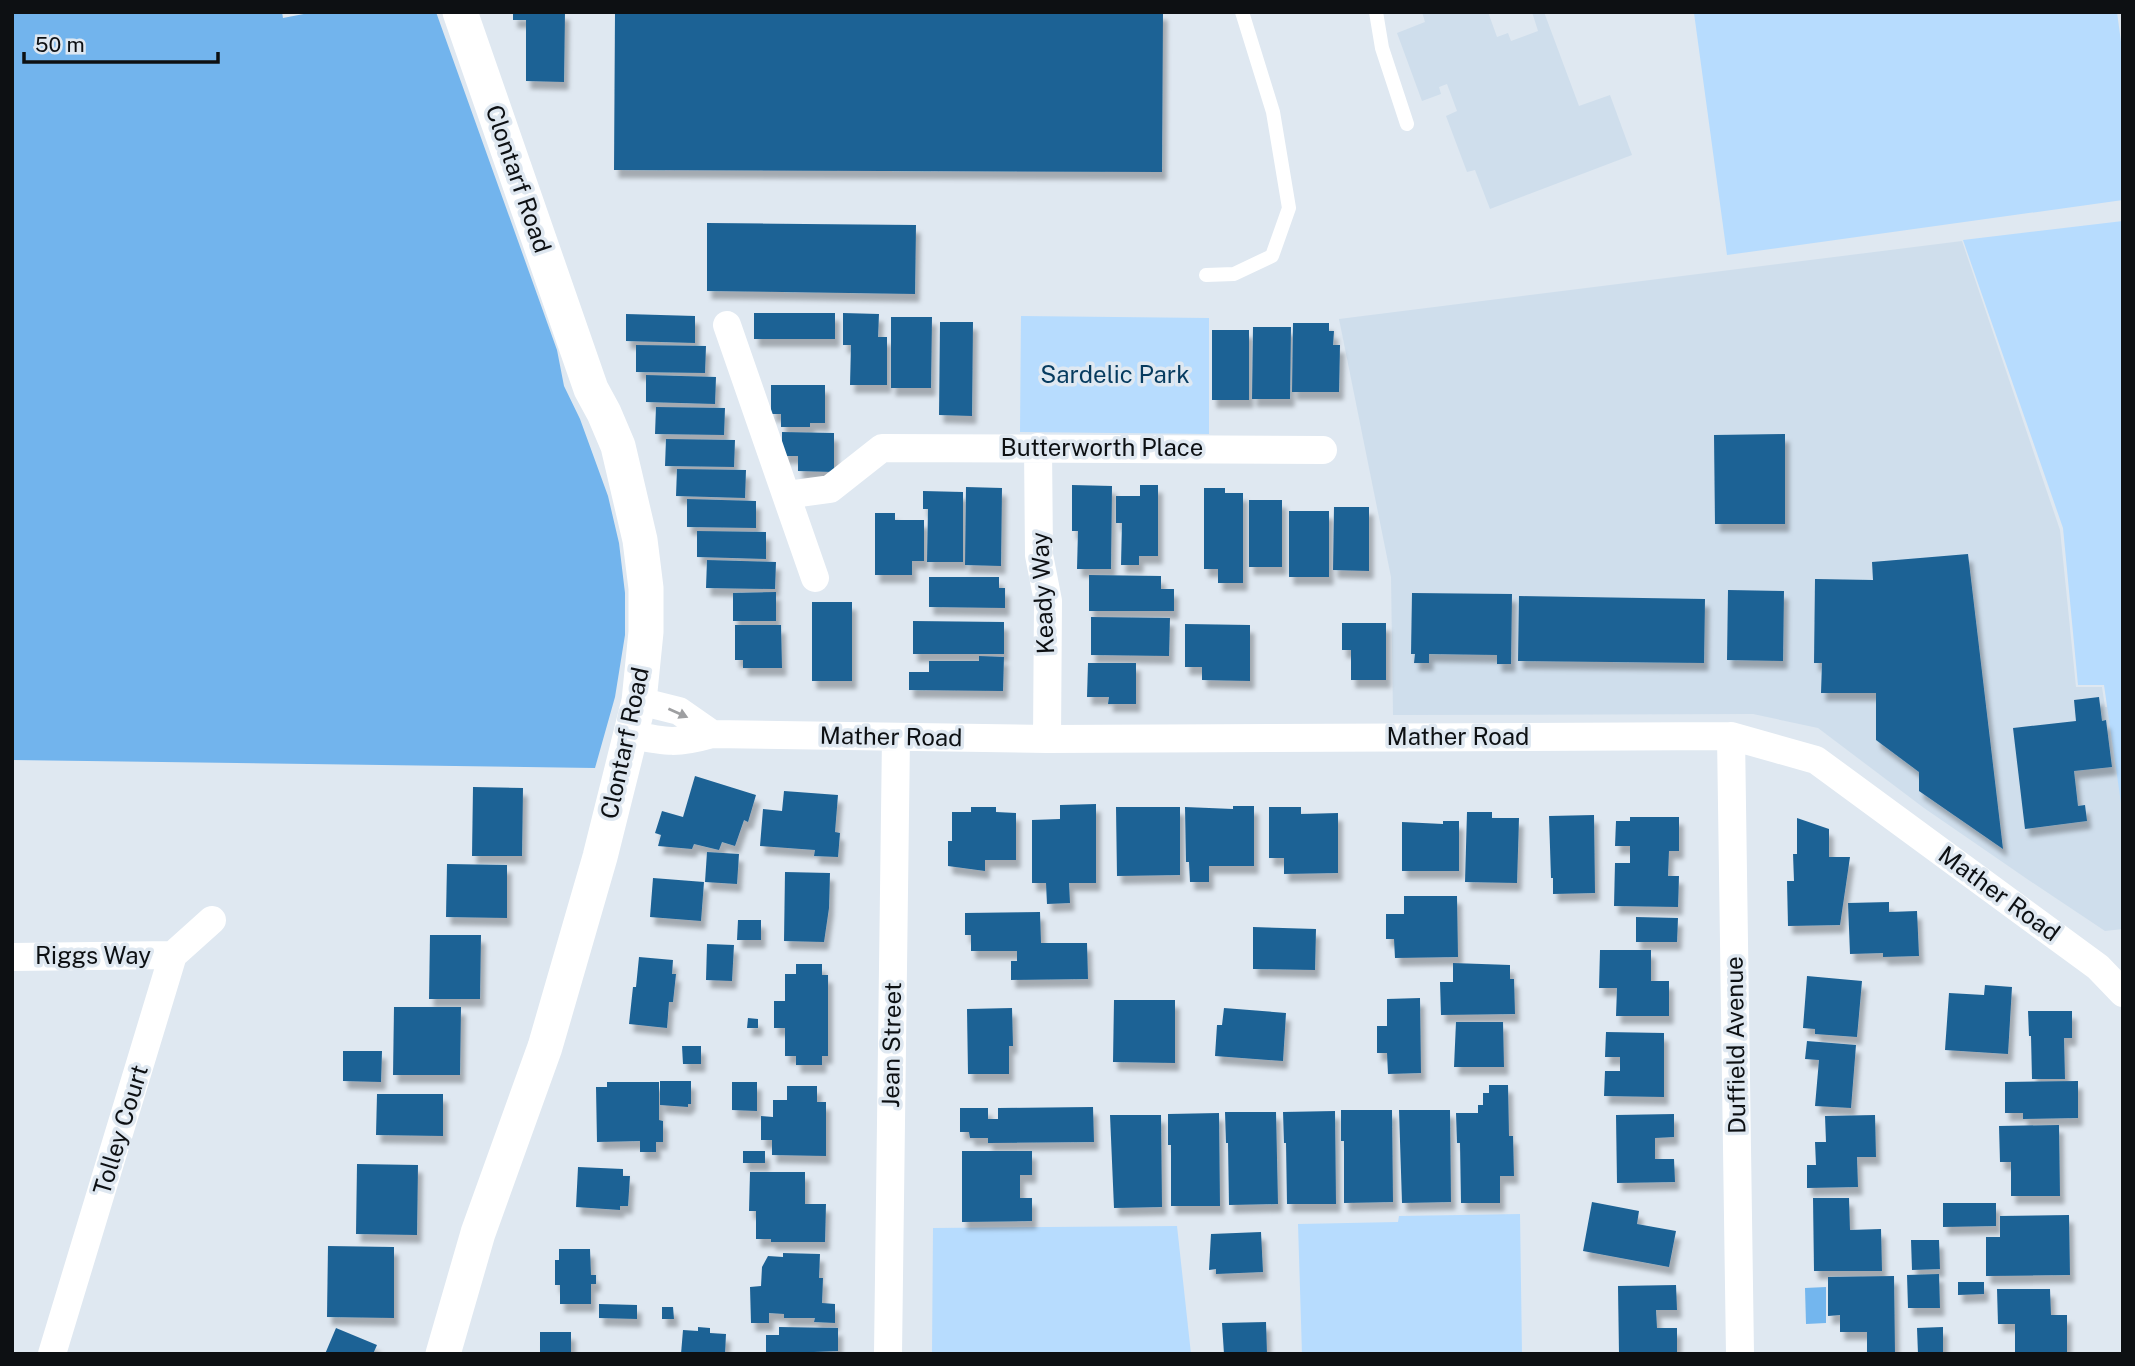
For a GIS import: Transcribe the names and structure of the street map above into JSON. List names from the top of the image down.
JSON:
{
  "streets": {
    "street": [
      "Clontarf Road",
      "Butterworth Place",
      "Keady Way",
      "Mather Road",
      "Riggs Way",
      "Jean Street",
      "Duffield Avenue",
      "Tolley Court"
    ]
  },
  "crossings": [
    ["Clontarf Road", "Mather Road"],
    ["Butterworth Place", "Keady Way"],
    ["Keady Way", "Mather Road"],
    ["Mather Road", "Jean Street"],
    ["Mather Road", "Duffield Avenue"],
    ["Riggs Way", "Tolley Court"]
  ],
  "parks": ["Sardelic Park"],
  "scale_bar": "50 m"
}
